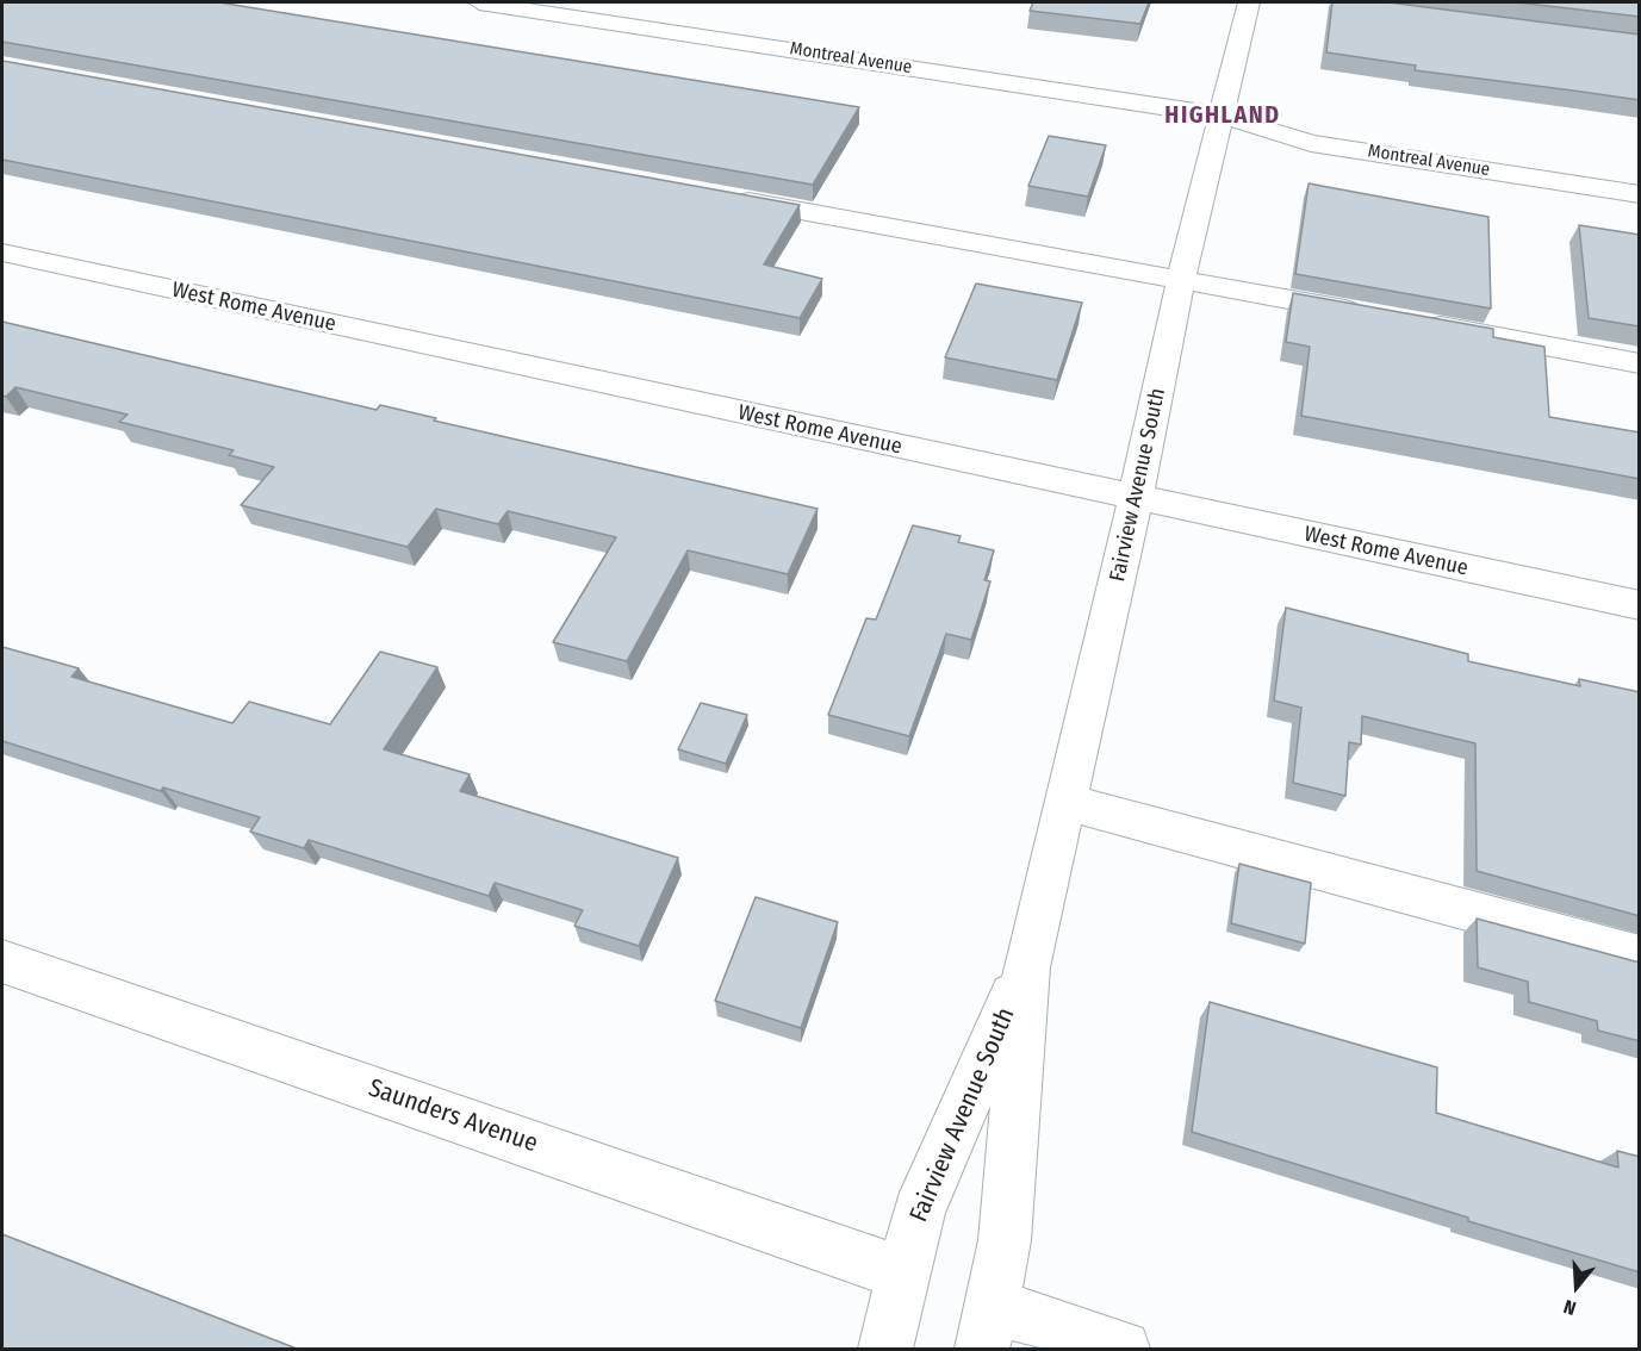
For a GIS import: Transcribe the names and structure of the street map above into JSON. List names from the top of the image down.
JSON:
{
  "streets": {
    "street": [
      "Montreal Avenue",
      "West Rome Avenue",
      "Fairview Avenue South",
      "Saunders Avenue"
    ]
  },
  "crossings": [
    ["Montreal Avenue", "Fairview Avenue South"],
    ["West Rome Avenue", "Fairview Avenue South"],
    ["Fairview Avenue South", "Saunders Avenue"]
  ],
  "districts": ["HIGHLAND"],
  "north": "bottom"
}
